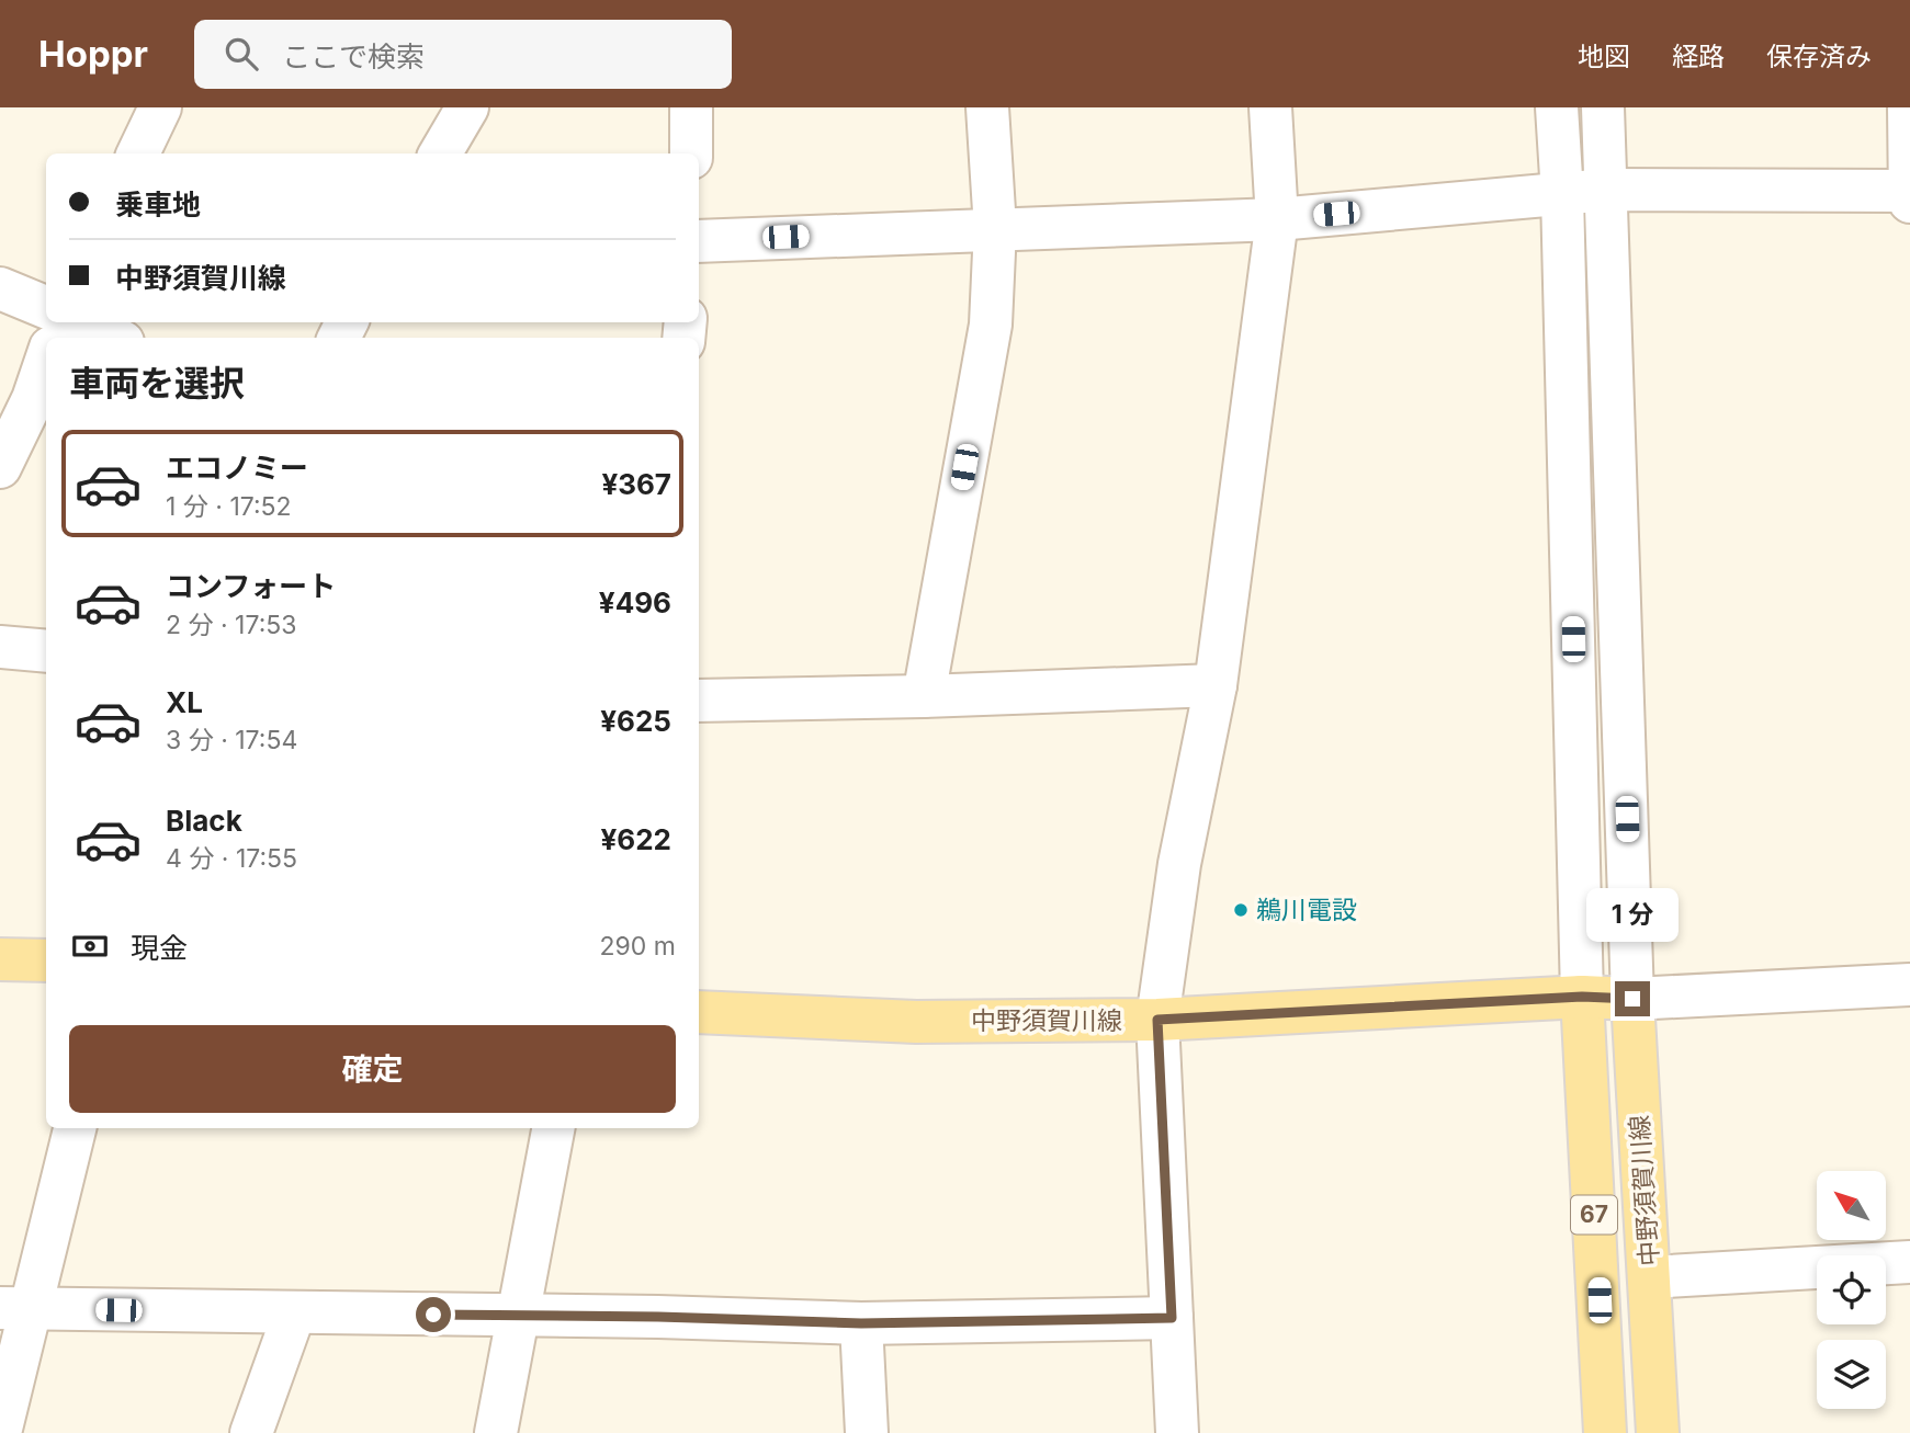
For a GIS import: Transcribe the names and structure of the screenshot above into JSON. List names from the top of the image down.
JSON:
{
  "streets": {
    "main road": ["中野須賀川線", "67"]
  },
  "places": ["鵜川電設"],
  "north": "top left",
  "page": {
    "header": "Hoppr",
    "search": "ここで検索",
    "nav": ["地図", "経路", "保存済み"],
    "banner": ["乗車地", "中野須賀川線"],
    "heading": "車両を選択",
    "list": [
      {
        "name": "エコノミー",
        "note": "1 分 · 17:52",
        "value": "¥367"
      },
      {
        "name": "コンフォート",
        "note": "2 分 · 17:53",
        "value": "¥496"
      },
      {
        "name": "XL",
        "note": "3 分 · 17:54",
        "value": "¥625"
      },
      {
        "name": "Black",
        "note": "4 分 · 17:55",
        "value": "¥622"
      }
    ],
    "bubble": "1 分",
    "pay": ["現金", "290 m"],
    "buttons": "確定"
  }
}
